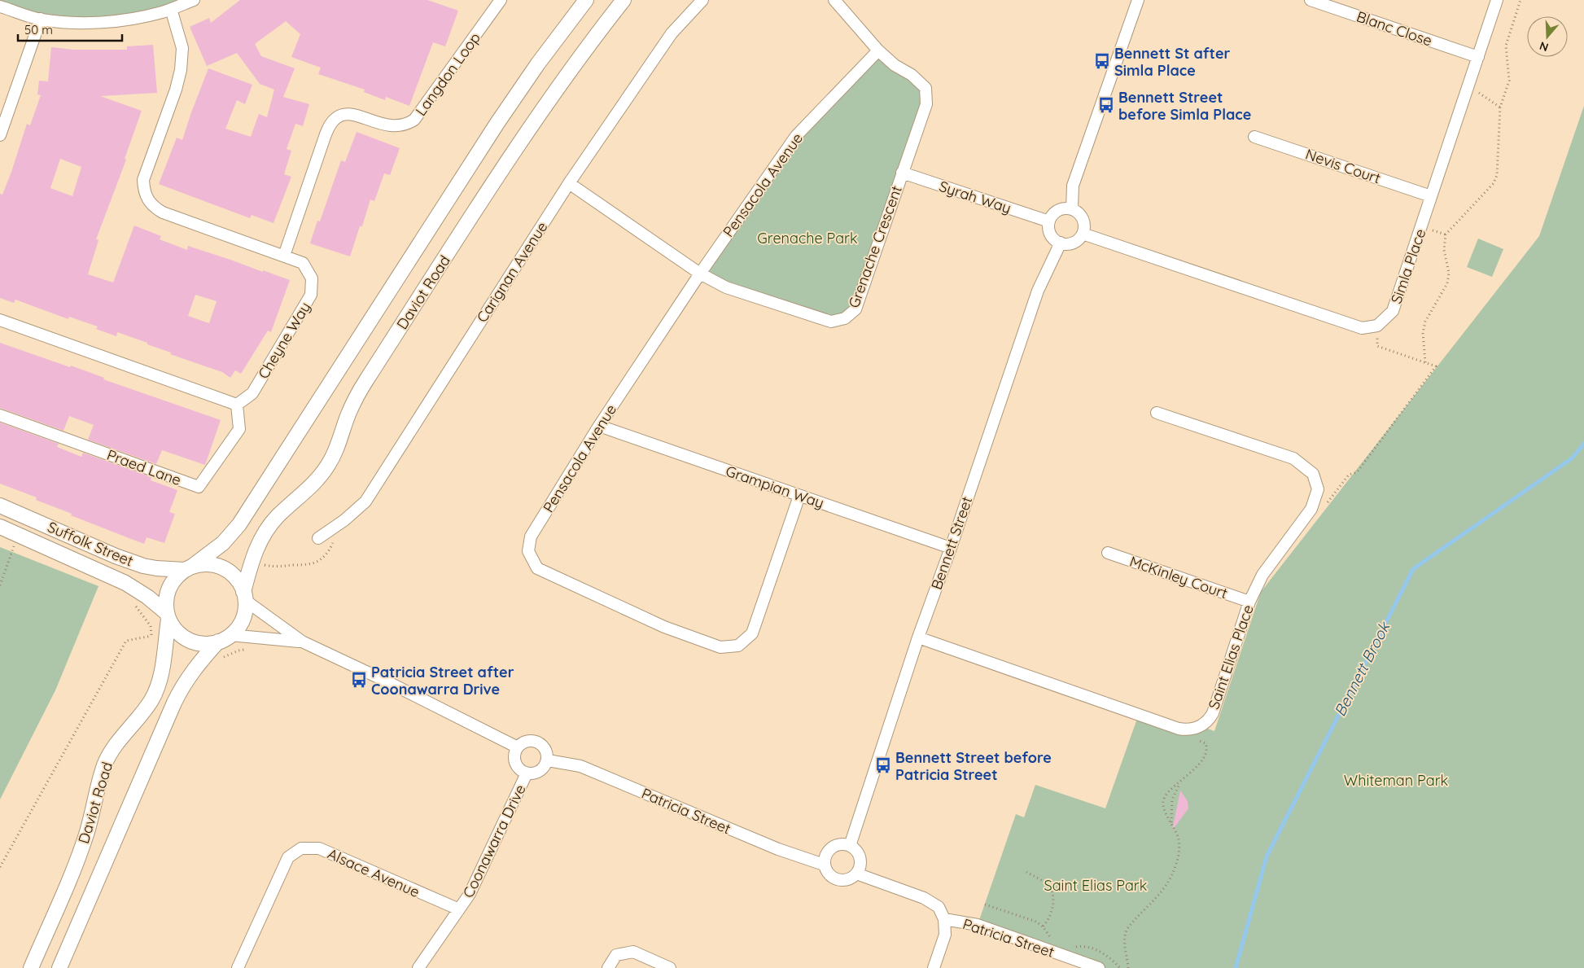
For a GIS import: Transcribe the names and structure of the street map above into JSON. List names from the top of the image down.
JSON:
{
  "streets": {
    "street": [
      "Blanc Close",
      "Langdon Loop",
      "Nevis Court",
      "Pensacola Avenue",
      "Syrah Way",
      "Grenache Crescent",
      "Simla Place",
      "Carignan Avenue",
      "Daviot Road",
      "Cheyne Way",
      "Praed Lane",
      "Grampian Way",
      "Bennett Street",
      "Suffolk Street",
      "McKinley Court",
      "Saint Elias Place",
      "Patricia Street",
      "Coonawarra Drive",
      "Alsace Avenue"
    ]
  },
  "crossings": [
    ["Blanc Close", "Simla Place"],
    ["Langdon Loop", "Cheyne Way"],
    ["Nevis Court", "Simla Place"],
    ["Pensacola Avenue", "Grenache Crescent"],
    ["Pensacola Avenue", "Grampian Way"],
    ["Syrah Way", "Grenache Crescent"],
    ["Syrah Way", "Bennett Street"],
    ["Grenache Crescent", "Carignan Avenue"],
    ["Daviot Road", "Suffolk Street"],
    ["Cheyne Way", "Praed Lane"],
    ["Grampian Way", "Bennett Street"],
    ["Bennett Street", "Saint Elias Place"],
    ["Bennett Street", "Patricia Street"],
    ["McKinley Court", "Saint Elias Place"],
    ["Patricia Street", "Coonawarra Drive"],
    ["Coonawarra Drive", "Alsace Avenue"]
  ],
  "water": ["Bennett Brook"],
  "parks": ["Grenache Park", "Whiteman Park", "Saint Elias Park"],
  "places": {
    "bus stop": [
      "Bennett St after Simla Place",
      "Bennett Street before Simla Place",
      "Patricia Street after Coonawarra Drive",
      "Bennett Street before Patricia Street"
    ]
  },
  "scale_bar": "50 m",
  "north": "bottom"
}
